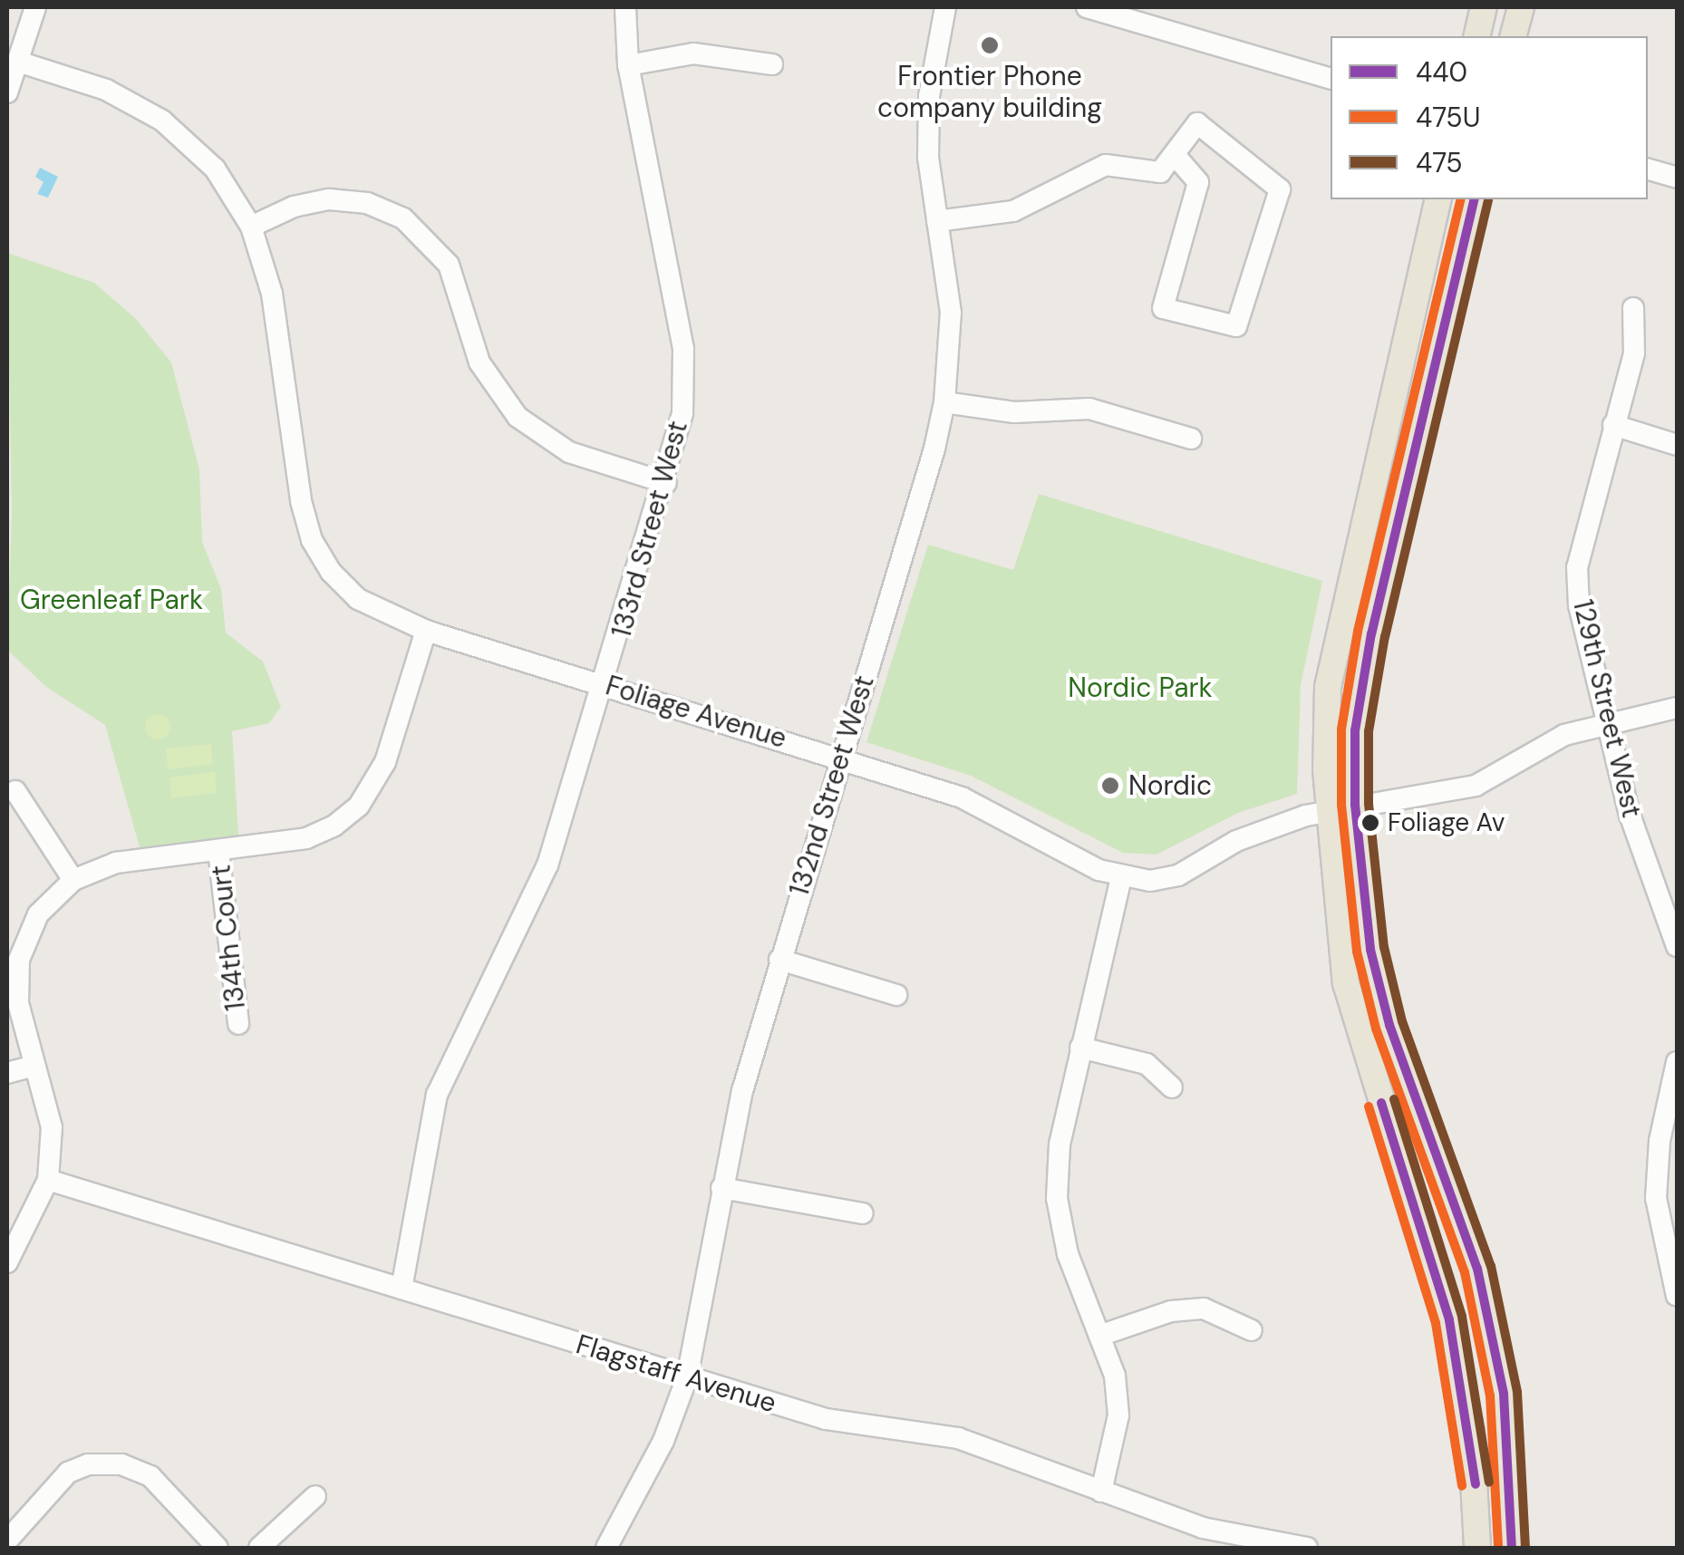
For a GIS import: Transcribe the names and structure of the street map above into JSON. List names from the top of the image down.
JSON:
{
  "streets": {
    "street": [
      "133rd Street West",
      "129th Street West",
      "Foliage Avenue",
      "132nd Street West",
      "134th Court",
      "Flagstaff Avenue"
    ]
  },
  "crossings": [
    ["133rd Street West", "Foliage Avenue"],
    ["133rd Street West", "Flagstaff Avenue"],
    ["129th Street West", "Foliage Avenue"],
    ["Foliage Avenue", "132nd Street West"],
    ["132nd Street West", "Flagstaff Avenue"]
  ],
  "parks": ["Greenleaf Park", "Nordic Park"],
  "places": ["Frontier Phone company building", "Nordic", "Foliage Av"],
  "lines": ["transit line 440", "transit line 475U", "transit line 475"],
  "legend": ["440", "475U", "475"]
}
